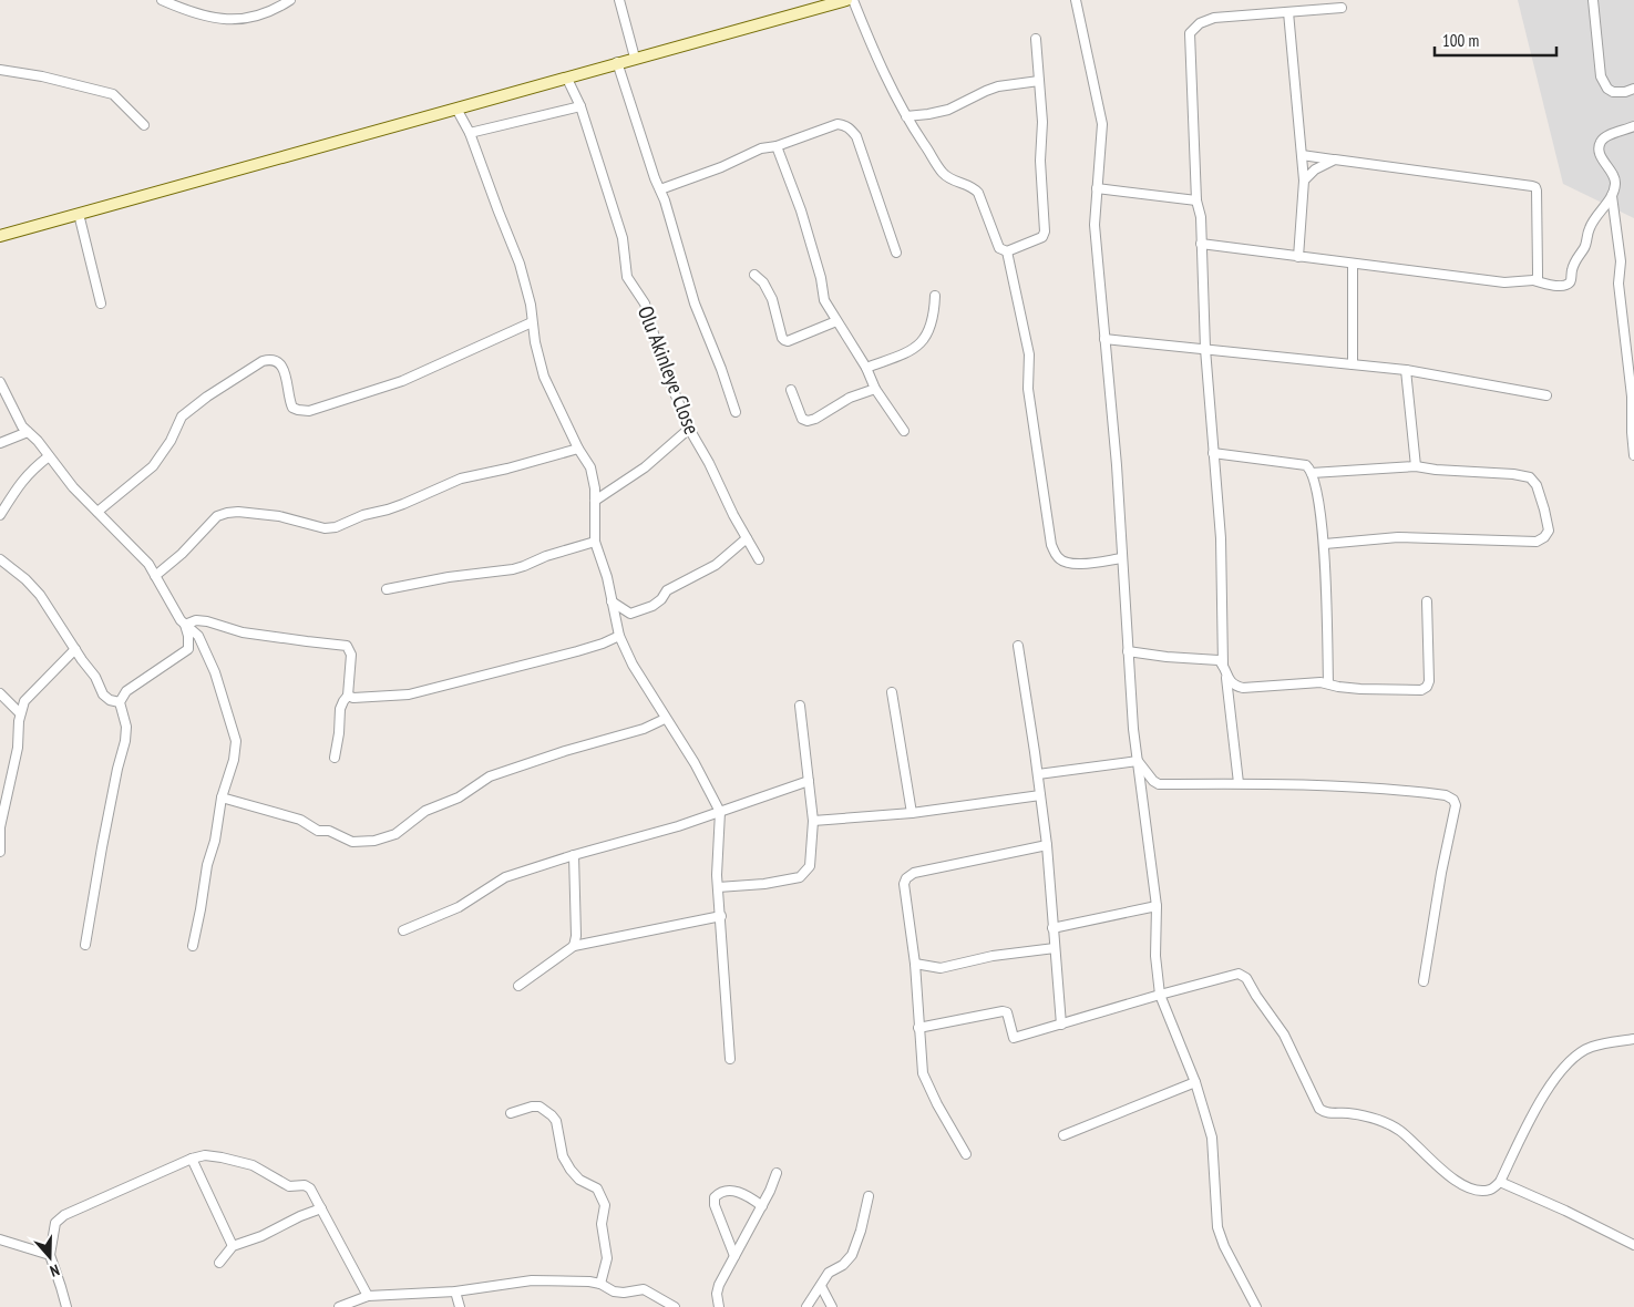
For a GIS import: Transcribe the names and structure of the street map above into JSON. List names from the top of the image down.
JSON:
{
  "streets": {
    "street": ["Olu Akinleye Close"]
  },
  "scale_bar": "100 m",
  "north": "bottom"
}
